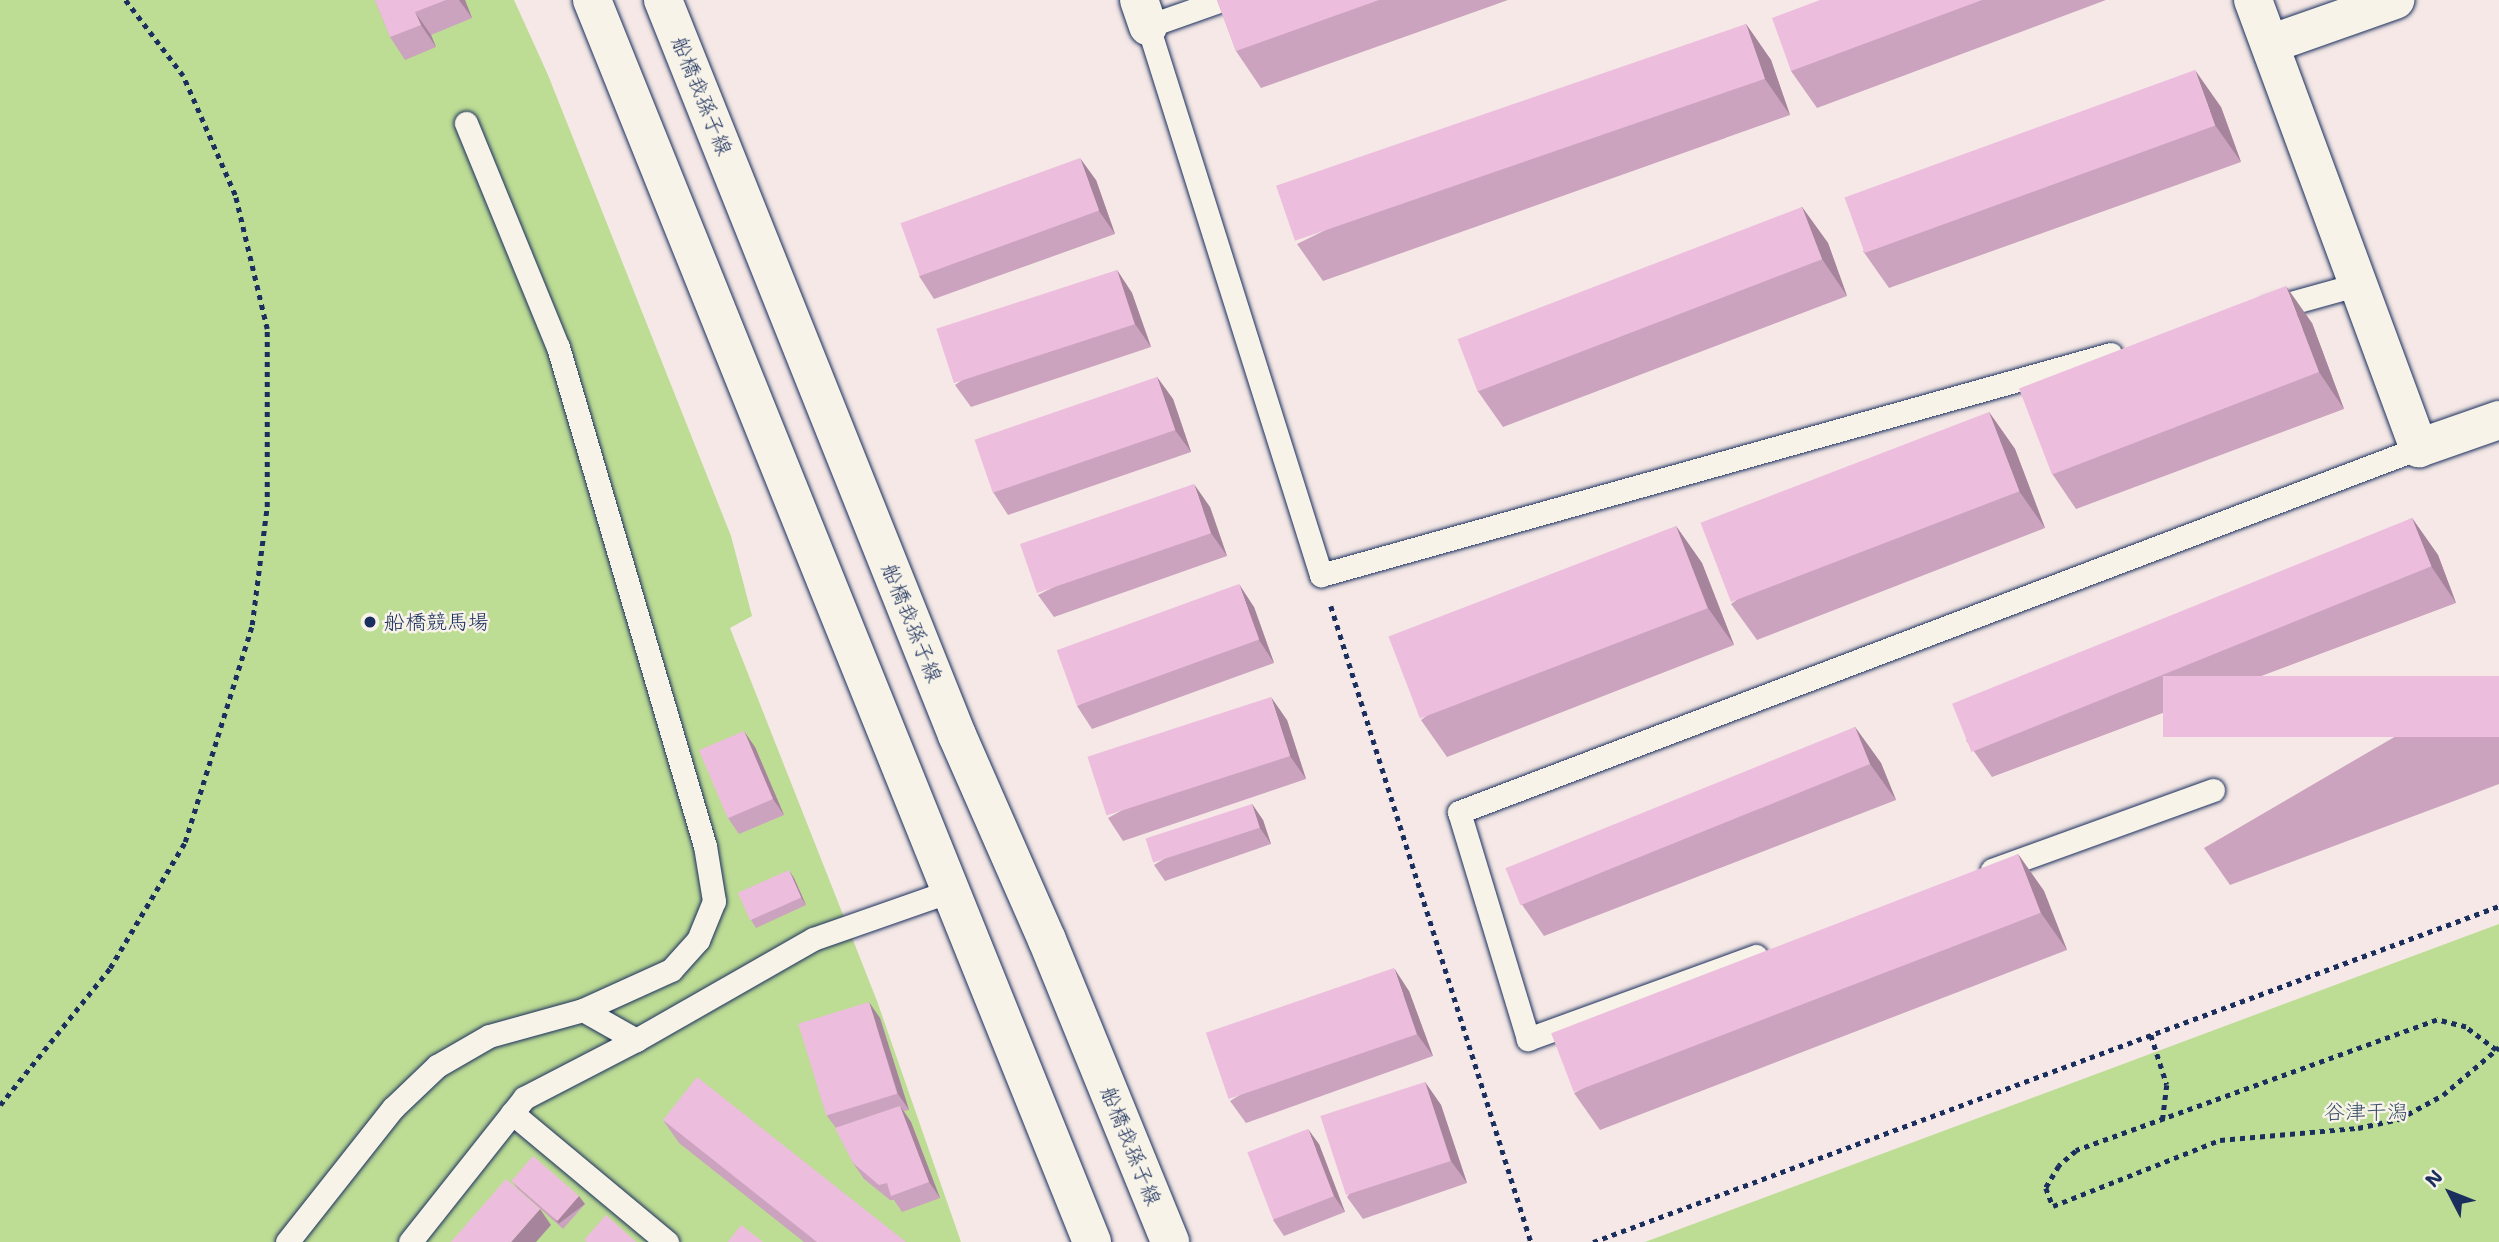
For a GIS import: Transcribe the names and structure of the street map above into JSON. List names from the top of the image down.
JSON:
{
  "streets": {
    "main road": ["船橋我孫子線"]
  },
  "parks": ["谷津干潟"],
  "places": ["船橋競馬場"],
  "north": "top left"
}
